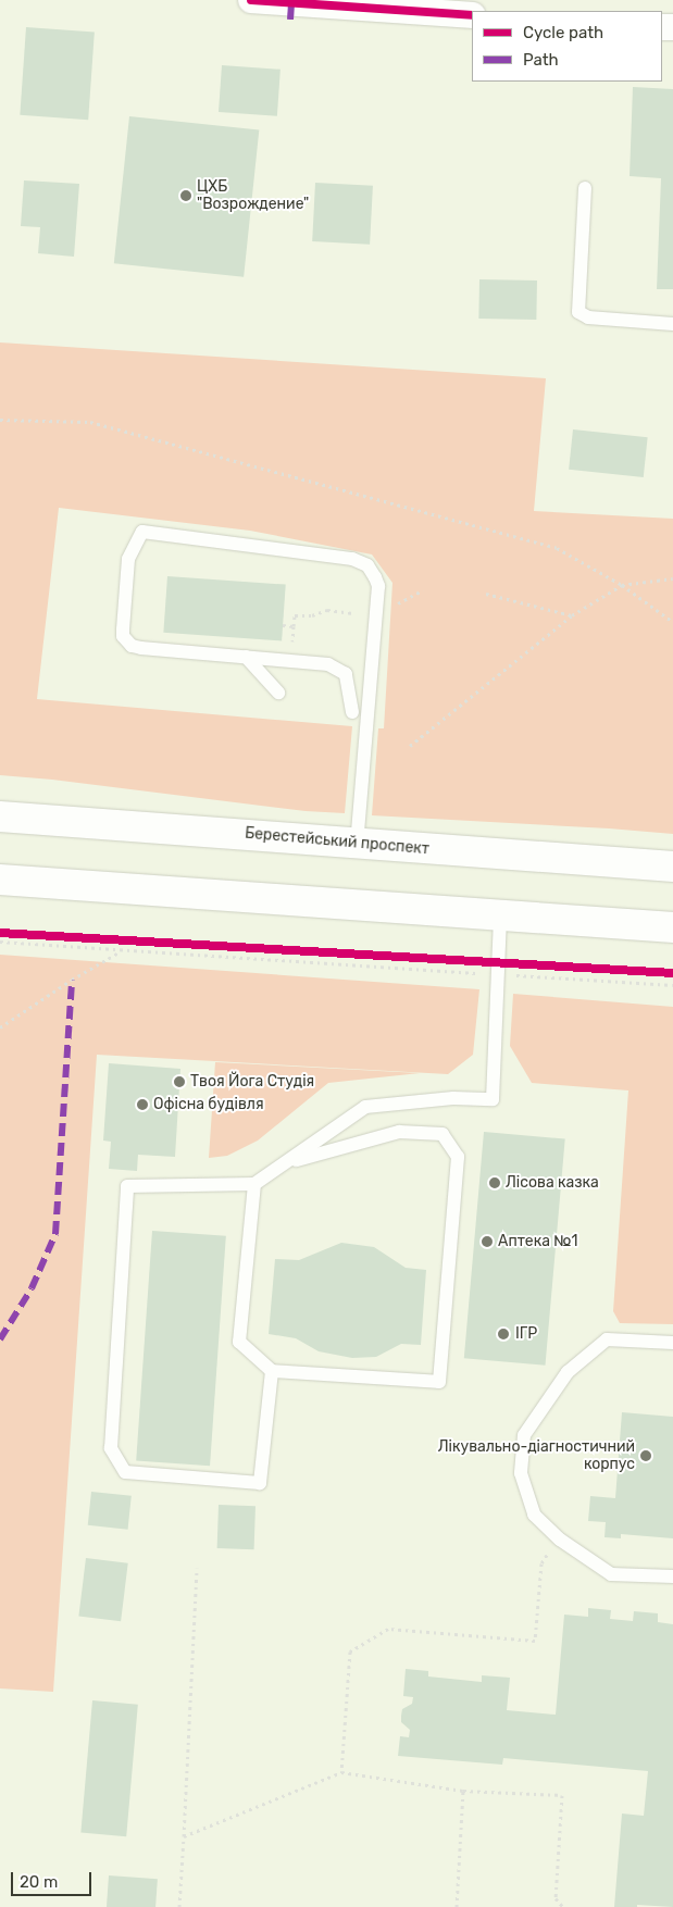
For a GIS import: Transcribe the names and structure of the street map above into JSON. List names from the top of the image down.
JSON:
{
  "streets": {
    "main road": ["Берестейський проспект"]
  },
  "places": [
    "ЦХБ \"Возрождение\"",
    "Твоя Йога Студiя",
    "Офісна будівля",
    "Лісова казка",
    "Аптека №1",
    "ІГР",
    "Лікувально-діагностичний корпус"
  ],
  "legend": ["Cycle path", "Path"],
  "scale_bar": "20 m"
}
